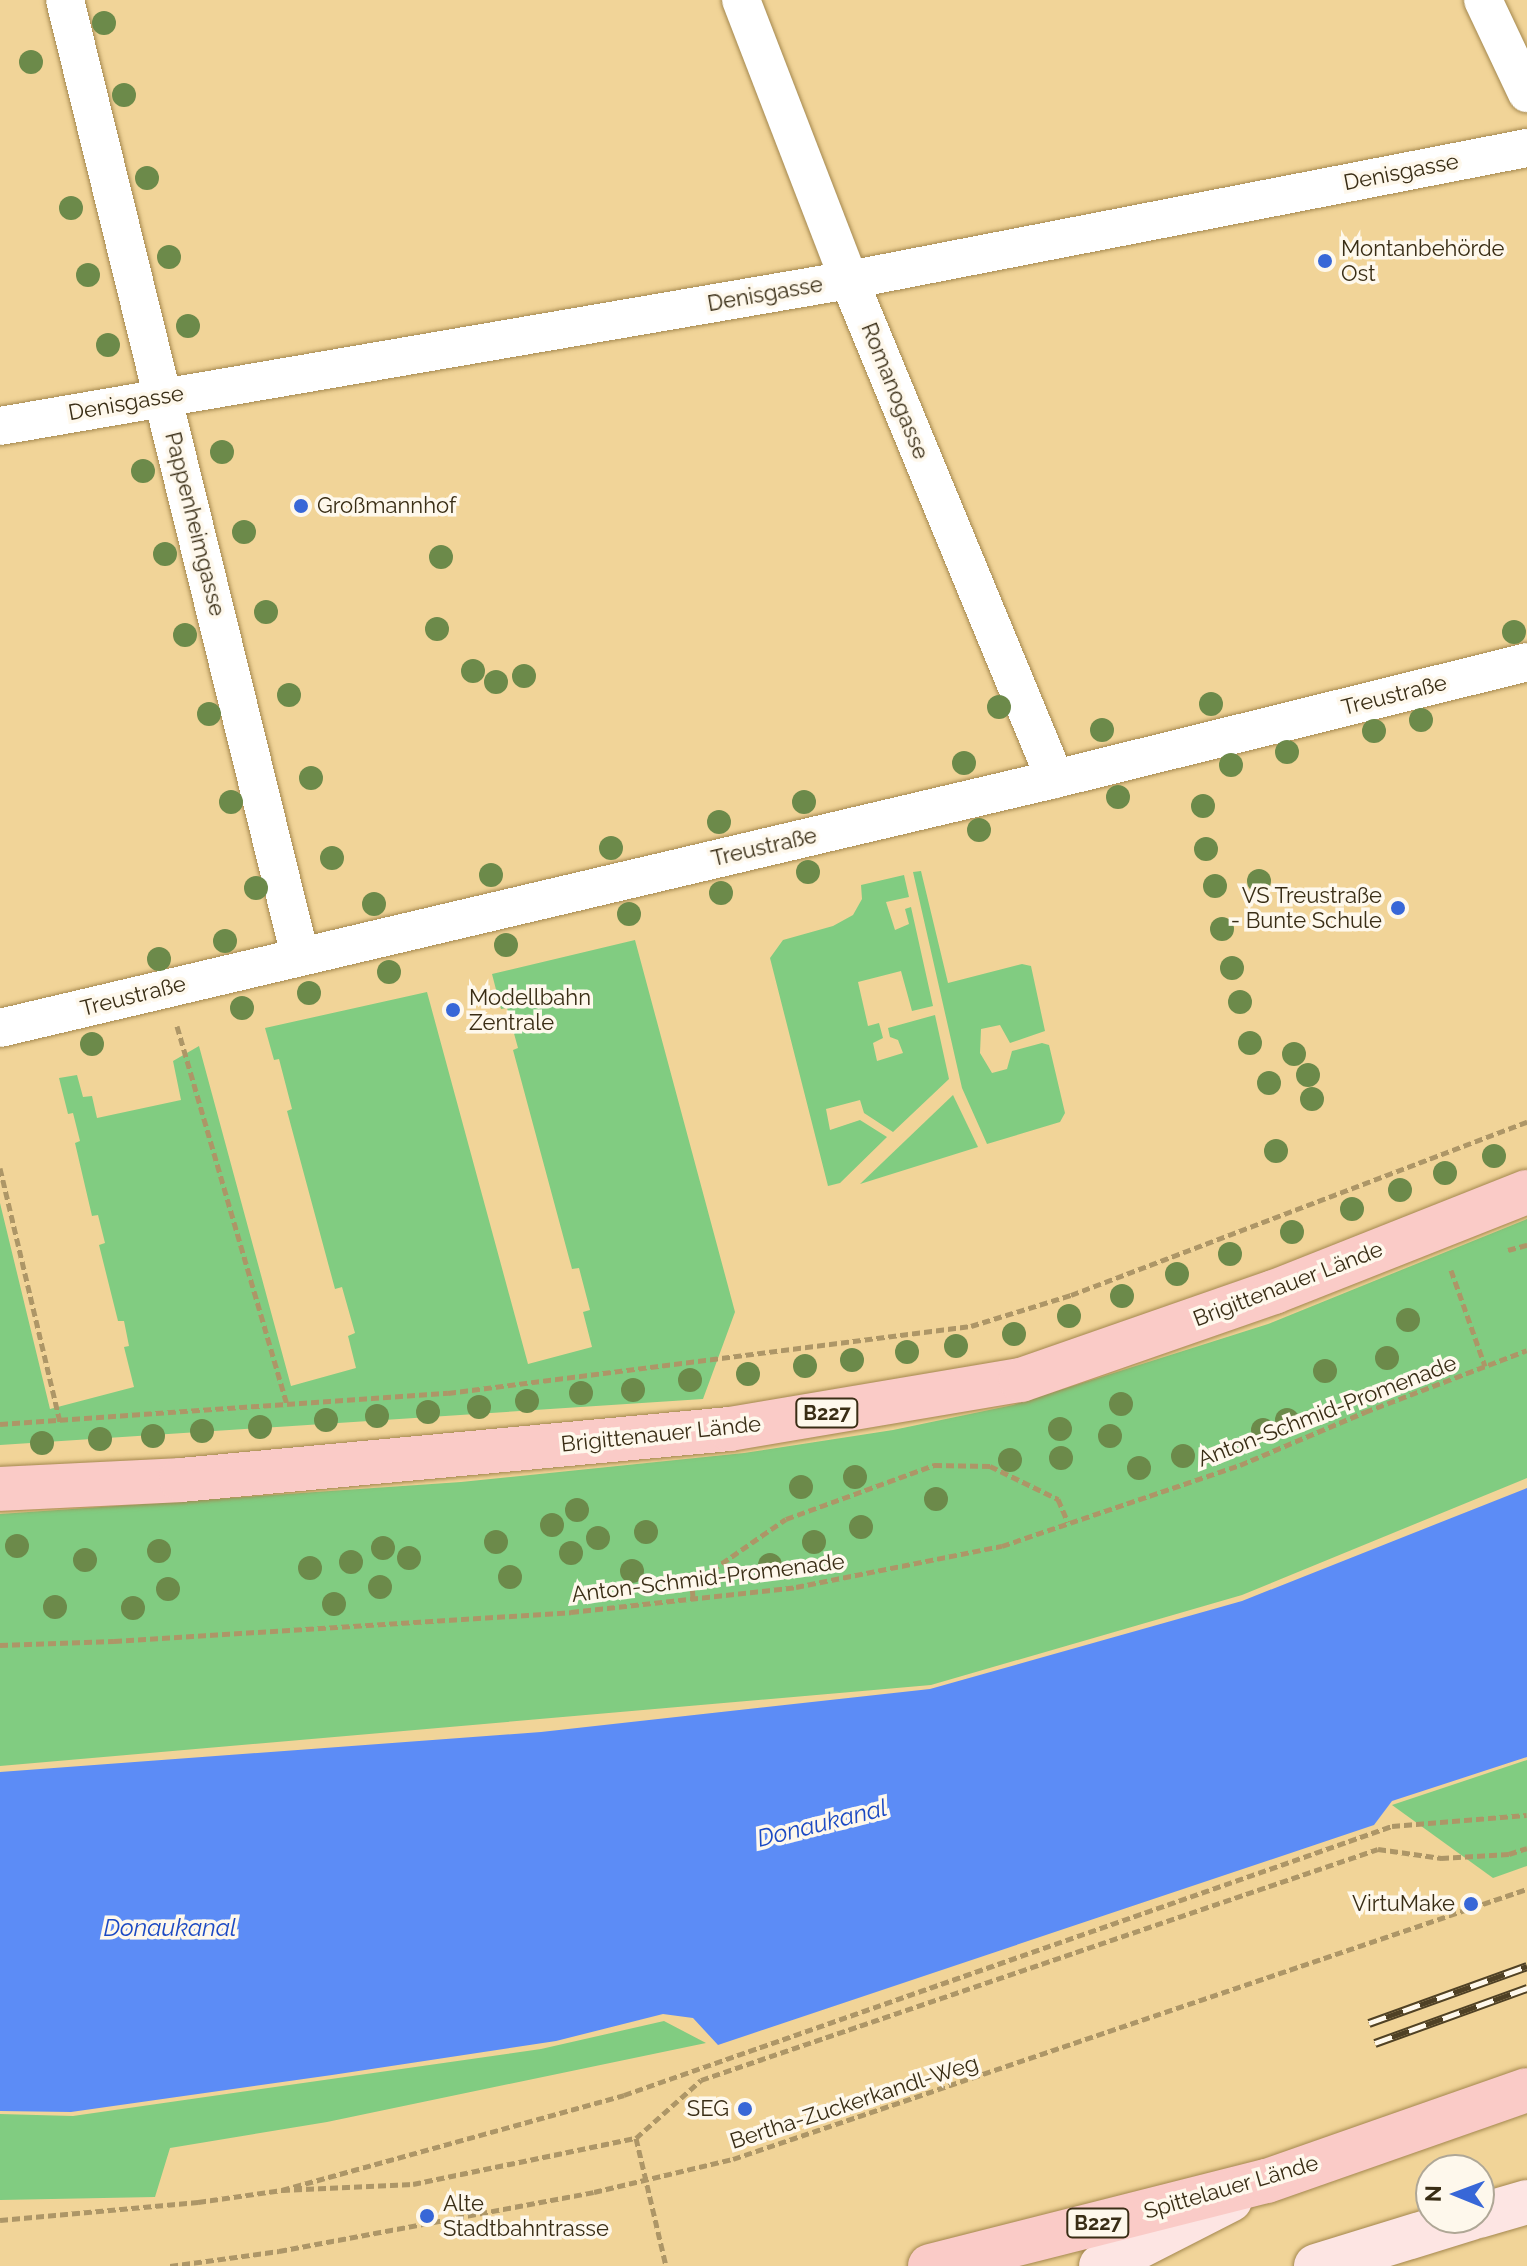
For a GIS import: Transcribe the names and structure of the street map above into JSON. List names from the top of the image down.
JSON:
{
  "streets": {
    "main road": ["Brigittenauer Lände", "B227", "Spittelauer Lände"],
    "street": [
      "Denisgasse",
      "Romanogasse",
      "Pappenheimgasse",
      "Treustraße"
    ],
    "path": ["Anton-Schmid-Promenade", "Bertha-Zuckerkandl-Weg"]
  },
  "crossings": [
    ["Denisgasse", "Romanogasse"],
    ["Denisgasse", "Pappenheimgasse"],
    ["Romanogasse", "Treustraße"],
    ["Pappenheimgasse", "Treustraße"]
  ],
  "water": ["Donaukanal"],
  "places": [
    "Montanbehörde Ost",
    "Großmannhof",
    "VS Treustraße - Bunte Schule",
    "Modellbahn Zentrale",
    "VirtuMake",
    "SEG",
    "Alte Stadtbahntrasse"
  ],
  "north": "left"
}
